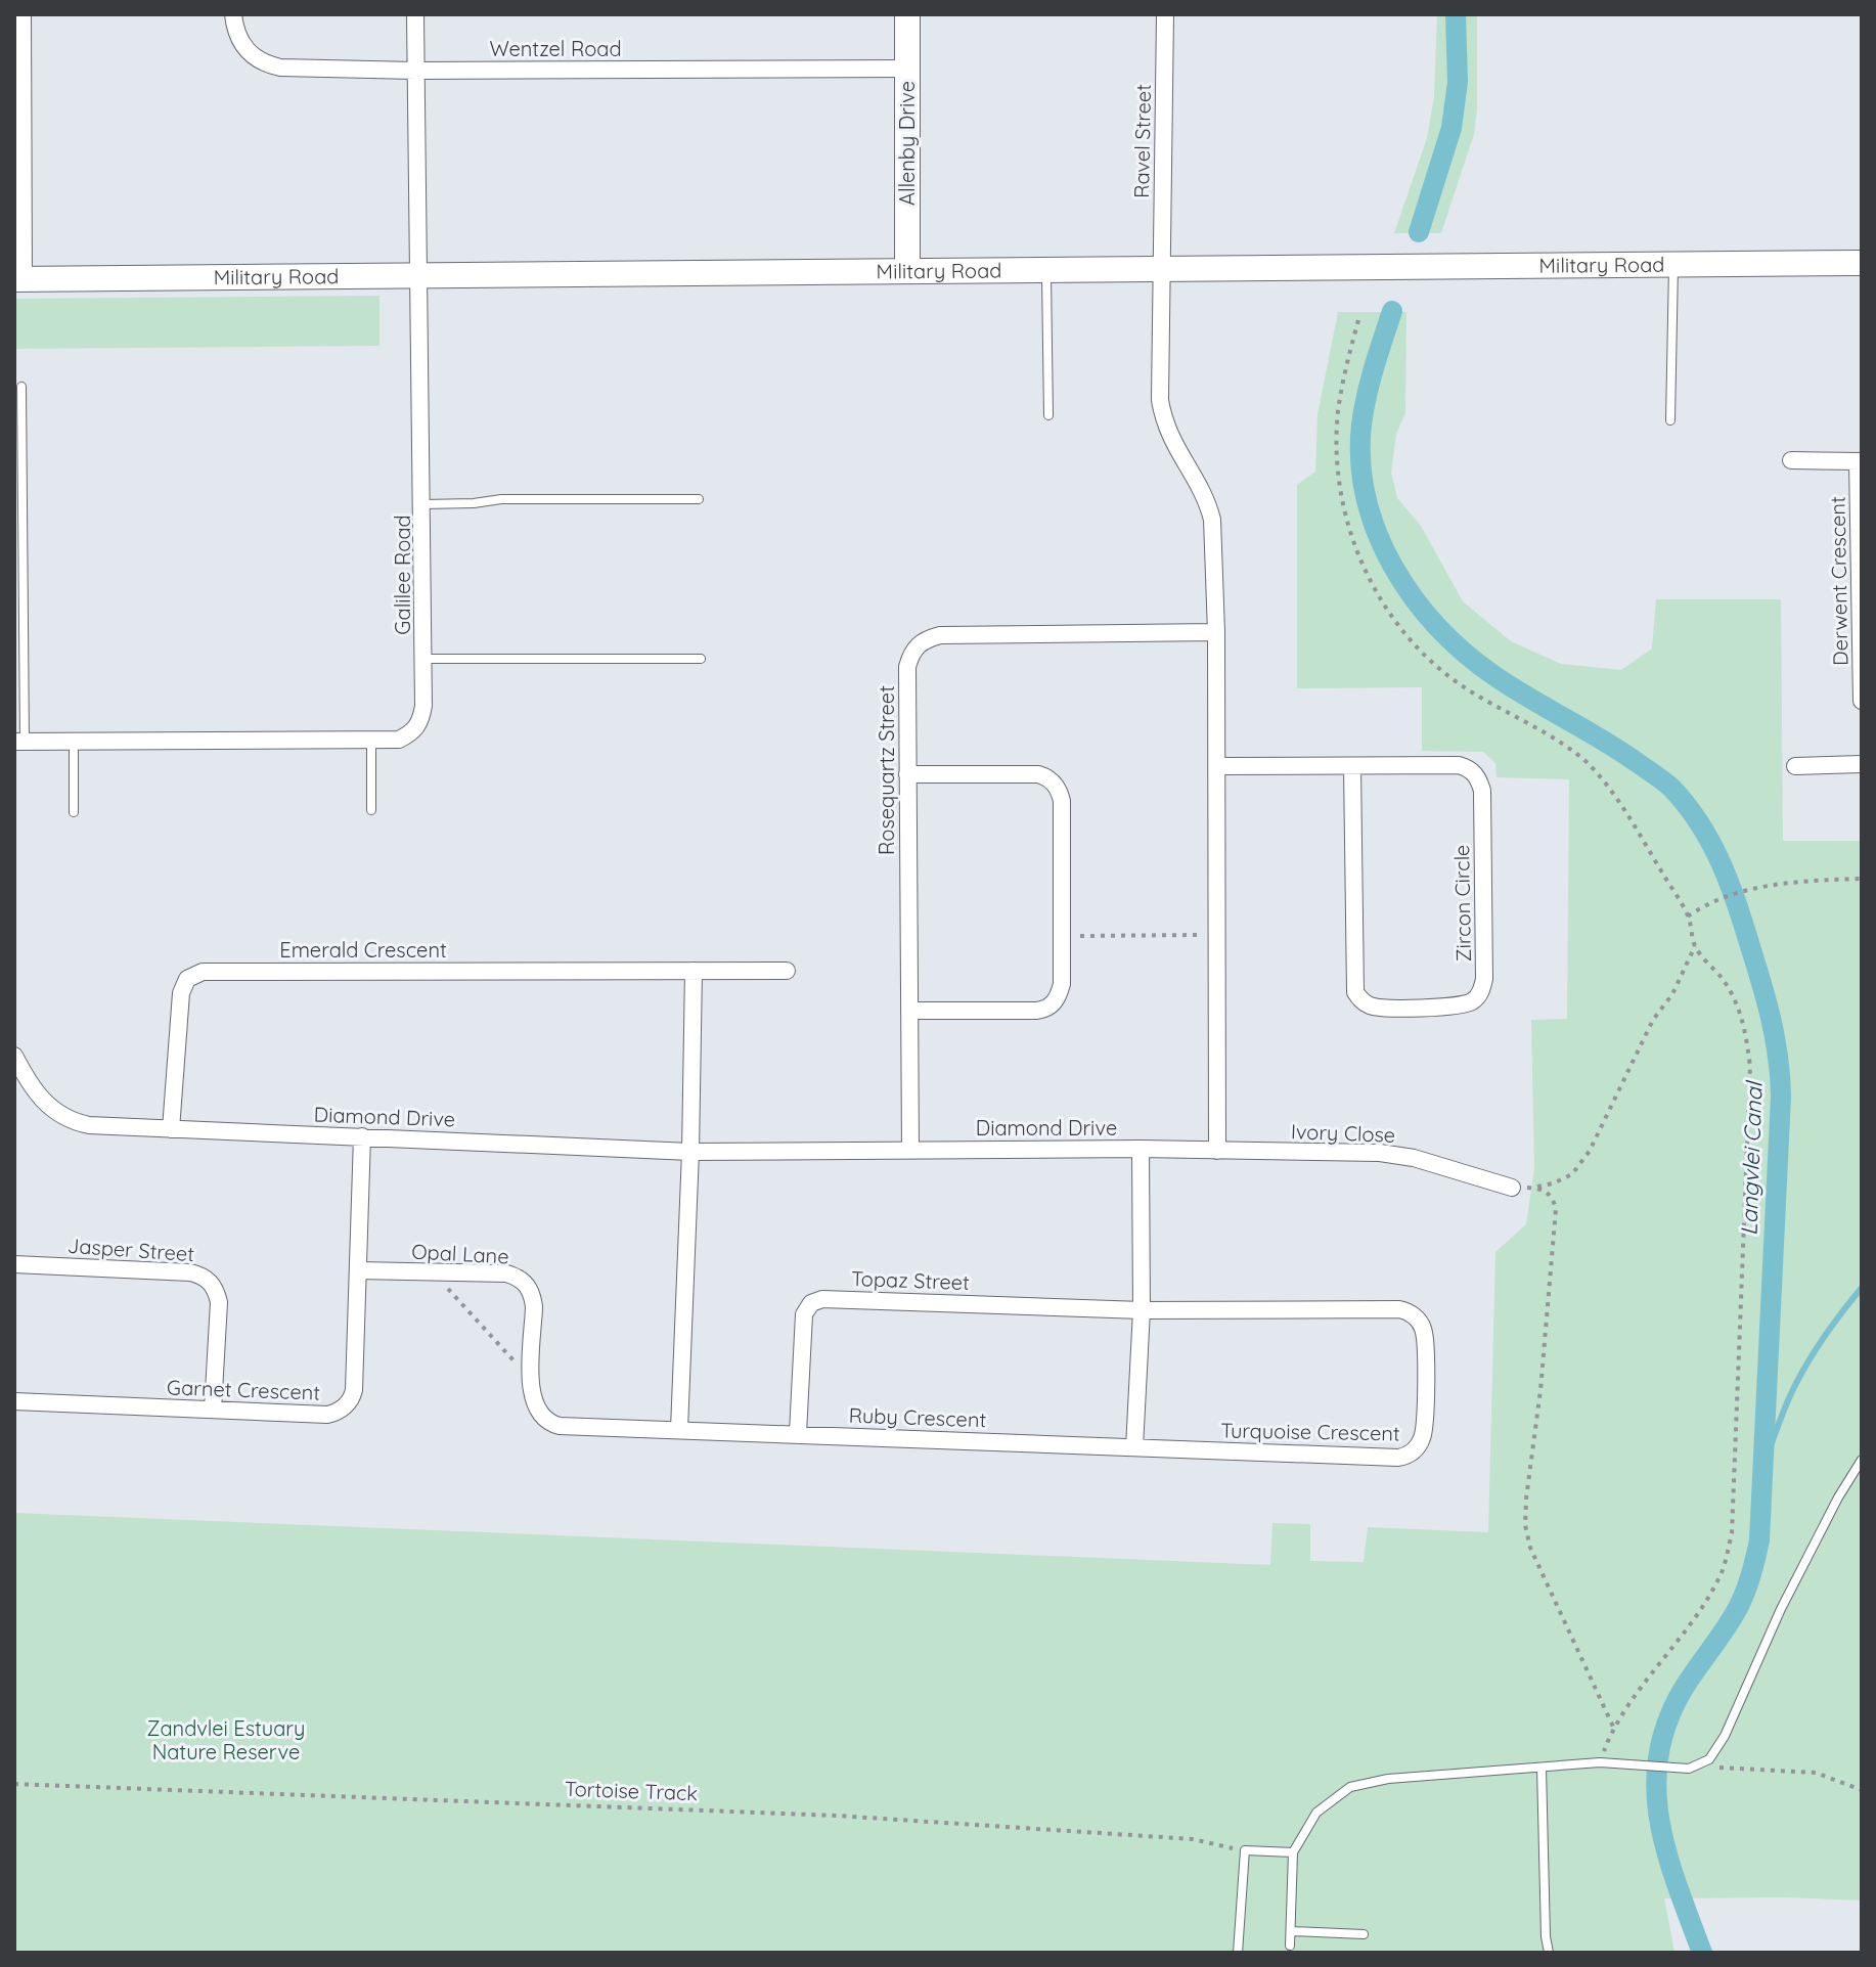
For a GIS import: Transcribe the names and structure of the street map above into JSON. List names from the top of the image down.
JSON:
{
  "streets": {
    "main road": ["Allenby Drive", "Military Road"],
    "street": [
      "Wentzel Road",
      "Ravel Street",
      "Galilee Road",
      "Derwent Crescent",
      "Rosequartz Street",
      "Zircon Circle",
      "Emerald Crescent",
      "Diamond Drive",
      "Ivory Close",
      "Jasper Street",
      "Opal Lane",
      "Topaz Street",
      "Garnet Crescent",
      "Ruby Crescent",
      "Turquoise Crescent"
    ],
    "path": ["Tortoise Track"]
  },
  "crossings": [
    ["Wentzel Road", "Allenby Drive"],
    ["Wentzel Road", "Galilee Road"],
    ["Ravel Street", "Military Road"],
    ["Allenby Drive", "Military Road"],
    ["Military Road", "Galilee Road"],
    ["Rosequartz Street", "Diamond Drive"],
    ["Emerald Crescent", "Diamond Drive"],
    ["Diamond Drive", "Ivory Close"],
    ["Diamond Drive", "Garnet Crescent"],
    ["Jasper Street", "Garnet Crescent"],
    ["Opal Lane", "Garnet Crescent"],
    ["Topaz Street", "Ruby Crescent"],
    ["Topaz Street", "Turquoise Crescent"],
    ["Ruby Crescent", "Turquoise Crescent"]
  ],
  "water": ["Langvlei Canal"],
  "parks": ["Zandvlei Estuary Nature Reserve"]
}
